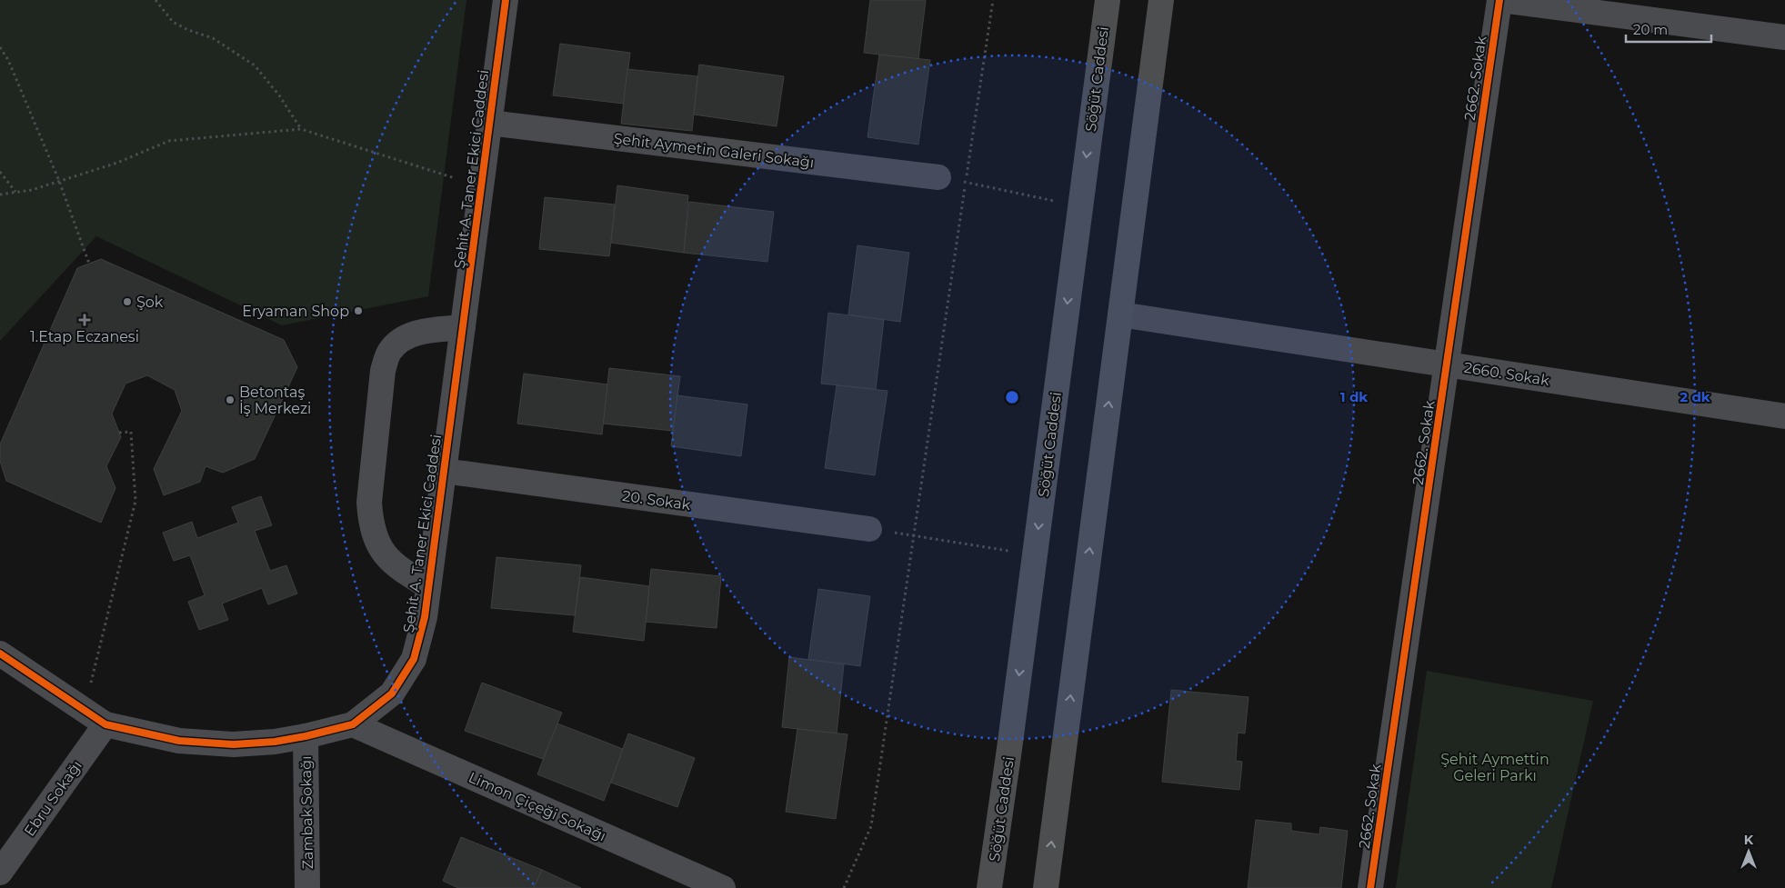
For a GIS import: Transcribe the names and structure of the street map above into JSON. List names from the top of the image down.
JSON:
{
  "streets": {
    "main road": ["Söğüt Caddesi"],
    "street": [
      "2662. Sokak",
      "Şehit Aymetin Galeri Sokağı",
      "Şehit A. Taner Ekici Caddesi",
      "2660. Sokak",
      "20. Sokak",
      "Ebru Sokağı",
      "Limon Çiçeği Sokağı",
      "Zambak Sokağı"
    ]
  },
  "crossings": [
    ["2662. Sokak", "2660. Sokak"],
    ["Şehit Aymetin Galeri Sokağı", "Şehit A. Taner Ekici Caddesi"],
    ["Şehit A. Taner Ekici Caddesi", "20. Sokak"],
    ["Şehit A. Taner Ekici Caddesi", "Ebru Sokağı"],
    ["Şehit A. Taner Ekici Caddesi", "Limon Çiçeği Sokağı"],
    ["Şehit A. Taner Ekici Caddesi", "Zambak Sokağı"]
  ],
  "parks": ["Şehit Aymettin Geleri Parkı"],
  "places": {
    "other": ["Şok", "Eryaman Shop", "Betontaş İş Merkezi"],
    "health": ["1.Etap Eczanesi"]
  },
  "scale_bar": "20 m",
  "north": "top",
  "rings": ["1 dk", "2 dk"]
}
